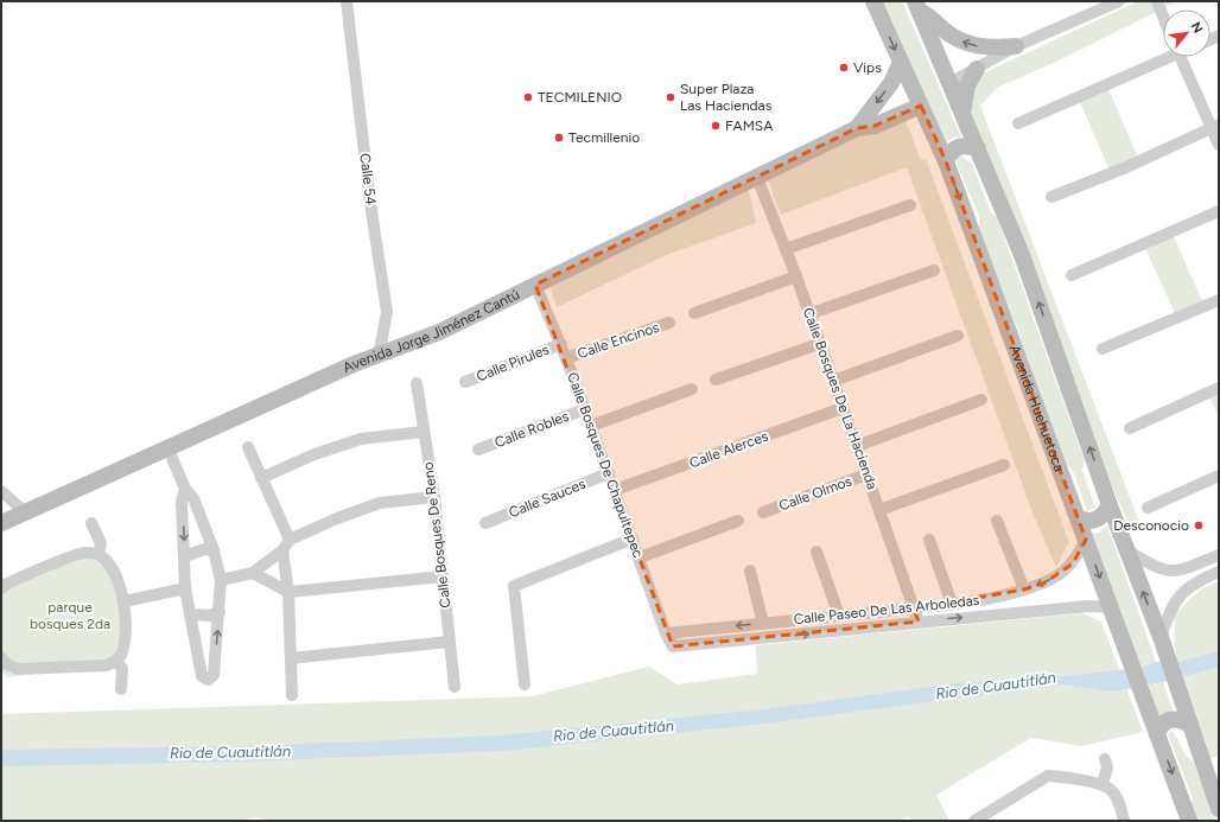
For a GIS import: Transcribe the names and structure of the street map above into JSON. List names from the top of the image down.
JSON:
{
  "streets": {
    "main road": ["Avenida Jorge Jiménez Cantú", "Avenida Huehuetoca"],
    "street": [
      "Calle 54",
      "Calle Encinos",
      "Calle Pirules",
      "Calle Bosques De La Hacienda",
      "Calle Robles",
      "Calle Alerces",
      "Calle Bosques De Chapultepec",
      "Calle Olmos",
      "Calle Sauces",
      "Calle Bosques De Reno",
      "Calle Paseo De Las Arboledas"
    ]
  },
  "crossings": [
    ["Calle 54", "Avenida Jorge Jiménez Cantú"],
    ["Avenida Jorge Jiménez Cantú", "Calle Bosques De La Hacienda"],
    ["Avenida Jorge Jiménez Cantú", "Avenida Huehuetoca"],
    ["Avenida Jorge Jiménez Cantú", "Calle Bosques De Chapultepec"],
    ["Calle Encinos", "Calle Bosques De Chapultepec"],
    ["Calle Pirules", "Calle Bosques De Chapultepec"],
    ["Calle Bosques De La Hacienda", "Calle Alerces"],
    ["Calle Bosques De La Hacienda", "Calle Olmos"],
    ["Calle Bosques De La Hacienda", "Calle Paseo De Las Arboledas"],
    ["Avenida Huehuetoca", "Calle Paseo De Las Arboledas"],
    ["Calle Robles", "Calle Bosques De Chapultepec"],
    ["Calle Alerces", "Calle Bosques De Chapultepec"],
    ["Calle Bosques De Chapultepec", "Calle Sauces"],
    ["Calle Bosques De Chapultepec", "Calle Paseo De Las Arboledas"]
  ],
  "water": ["Rio de Cuautitlán"],
  "parks": ["parque bosques 2da"],
  "places": [
    "Vips",
    "TECMILENIO",
    "Super Plaza Las Haciendas",
    "FAMSA",
    "Tecmillenio",
    "Desconocio"
  ],
  "north": "top right"
}
